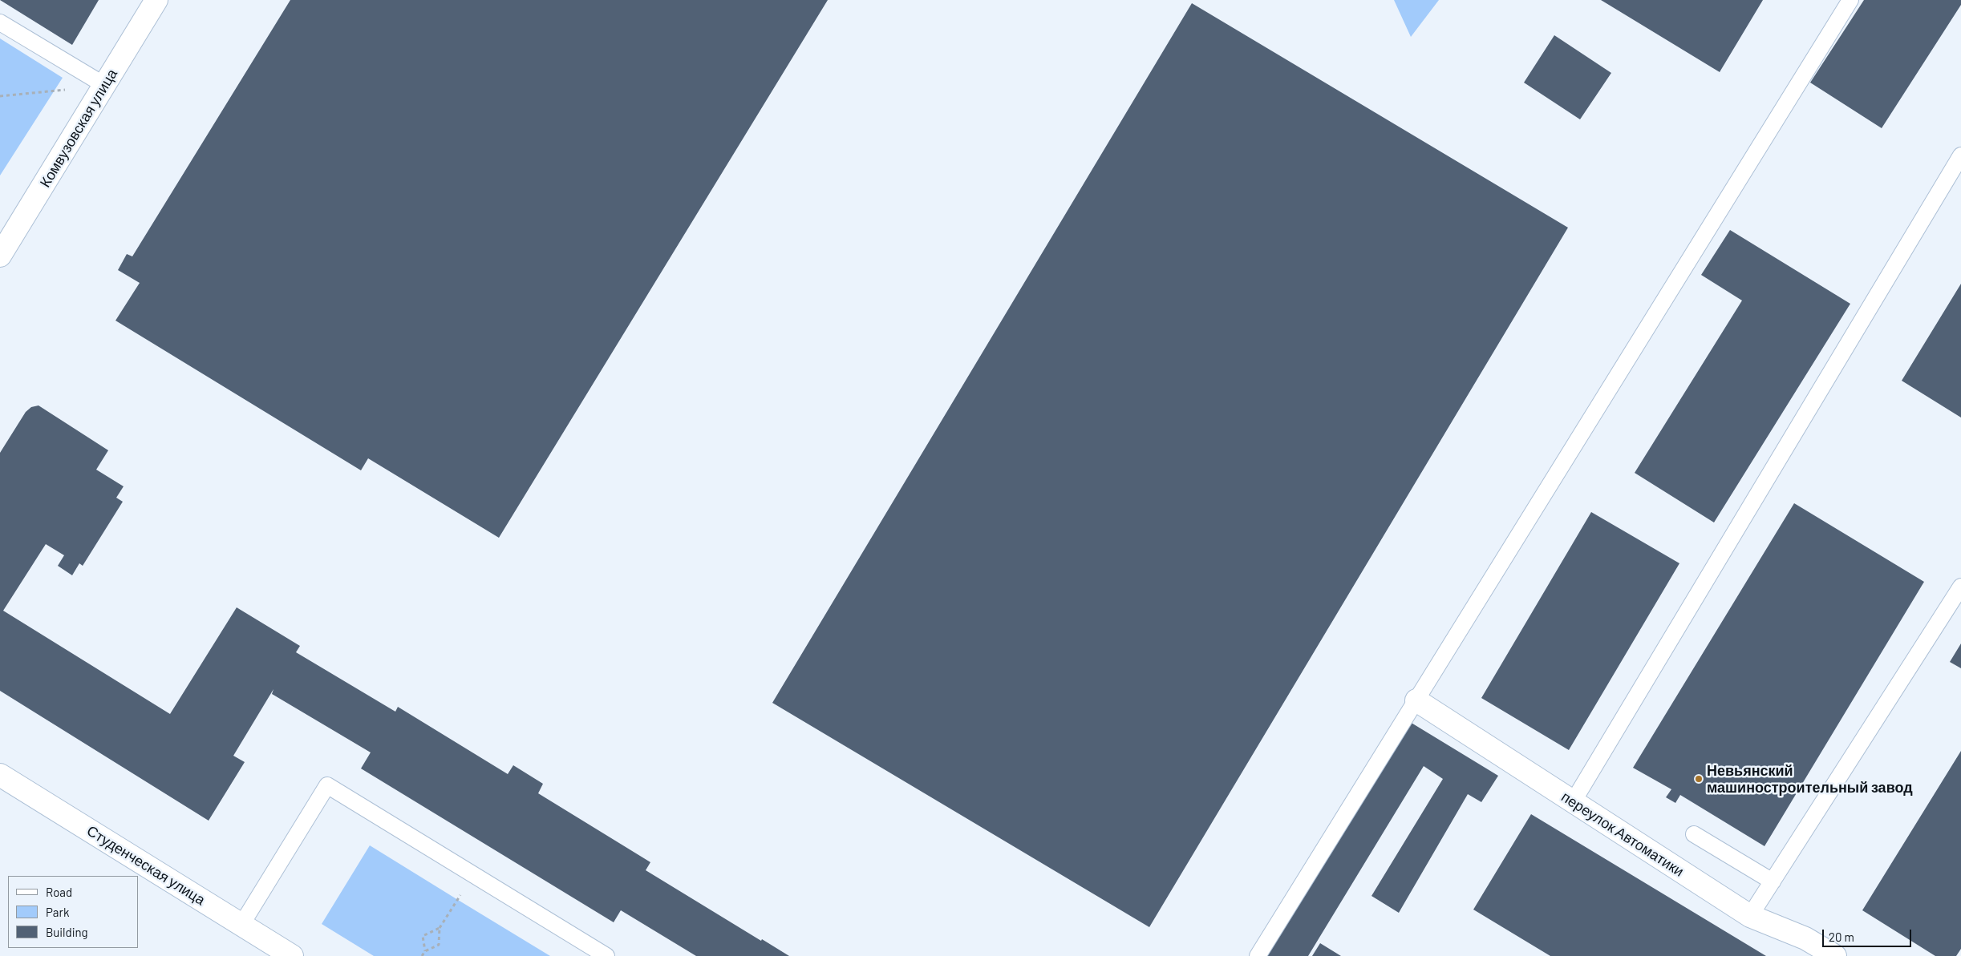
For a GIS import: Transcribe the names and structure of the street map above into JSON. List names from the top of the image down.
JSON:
{
  "streets": {
    "street": ["Комвузовская улица", "переулок Автоматики", "Студенческая улица"]
  },
  "places": ["Невьянский машиностроительный завод"],
  "legend": ["Road", "Park", "Building"],
  "scale_bar": "20 m"
}
